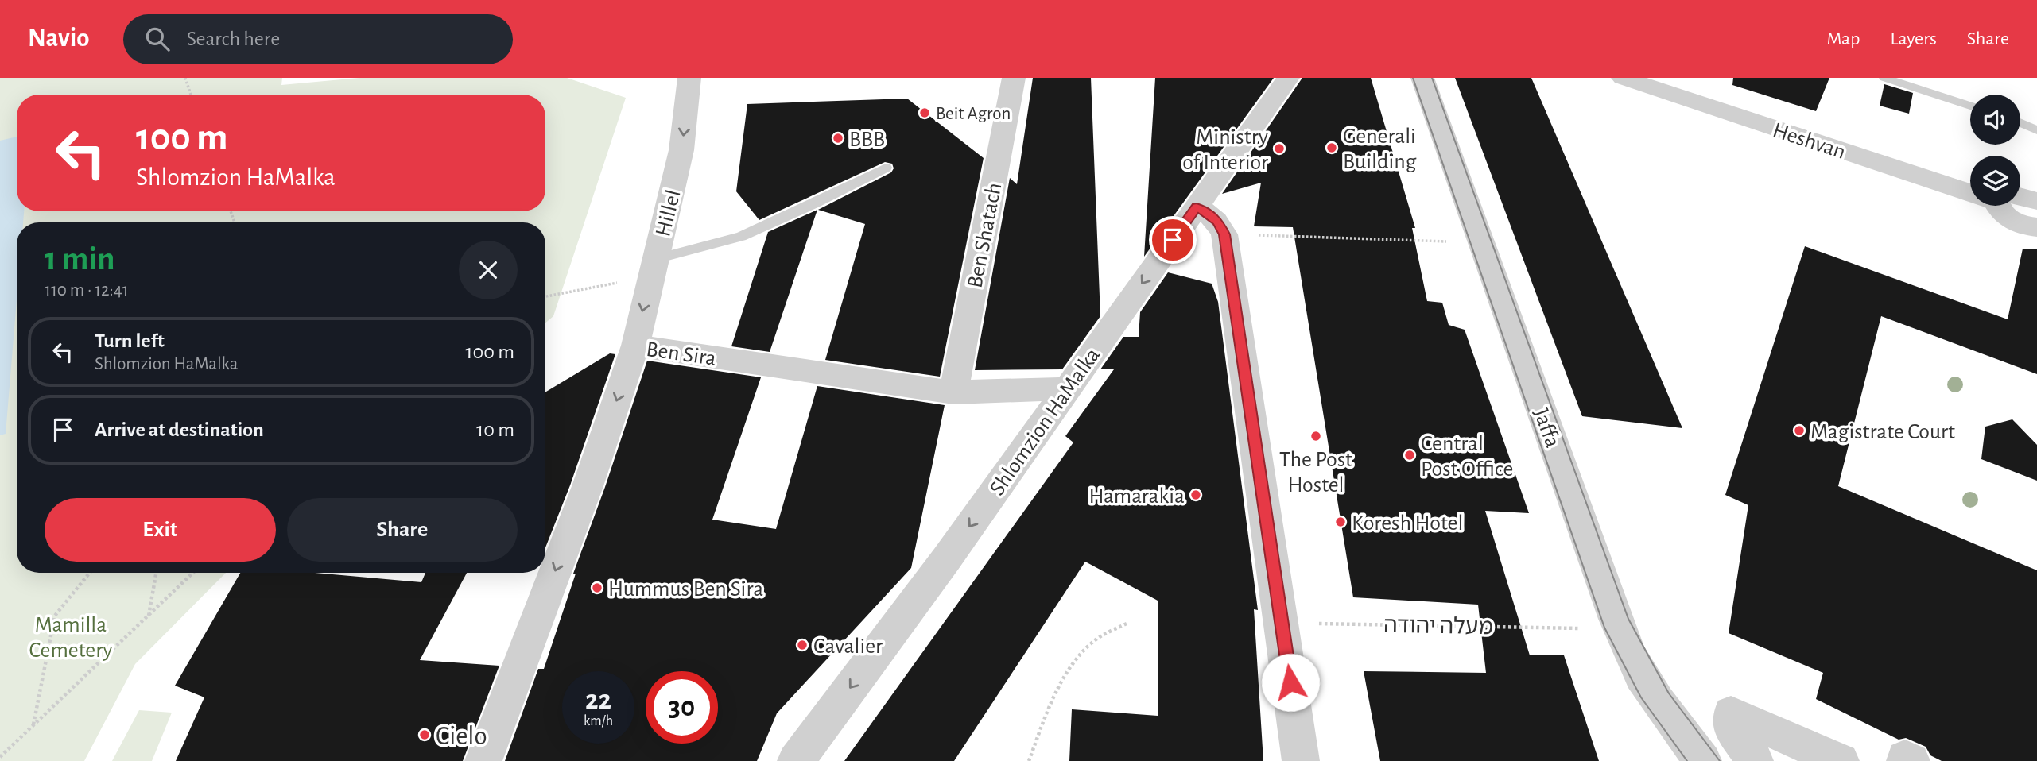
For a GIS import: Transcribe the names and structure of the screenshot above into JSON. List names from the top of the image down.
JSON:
{
  "streets": {
    "street": [
      "Heshvan",
      "Hillel",
      "Ben Shatach",
      "Ben Sira",
      "Shlomzion HaMalka",
      "Jaffa"
    ],
    "path": ["מעלה יהודה"]
  },
  "crossings": [
    ["Hillel", "Ben Sira"],
    ["Ben Shatach", "Ben Sira"],
    ["Ben Sira", "Shlomzion HaMalka"]
  ],
  "one_way": ["Hillel", "Ben Sira", "Shlomzion HaMalka"],
  "parks": ["Mamilla Cemetery"],
  "places": [
    "Beit Agron",
    "BBB",
    "Generali Building",
    "Ministry of Interior",
    "Magistrate Court",
    "The Post Hostel",
    "Central Post Office",
    "Hamarakia",
    "Koresh Hotel",
    "Hummus Ben Sira",
    "Cavalier",
    "Cielo"
  ],
  "page": {
    "header": "Navio",
    "search": "Search here",
    "nav": ["Map", "Layers", "Share"],
    "turn": ["100 m", "Shlomzion HaMalka"],
    "heading": ["1 min", "110 m · 12:41"],
    "list": [
      {
        "name": "Turn left",
        "note": "Shlomzion HaMalka",
        "value": "100 m"
      },
      {
        "name": "Arrive at destination",
        "value": "10 m"
      }
    ],
    "buttons": ["Exit", "Share"],
    "speed": "22 km/h",
    "limit": "30"
  }
}
